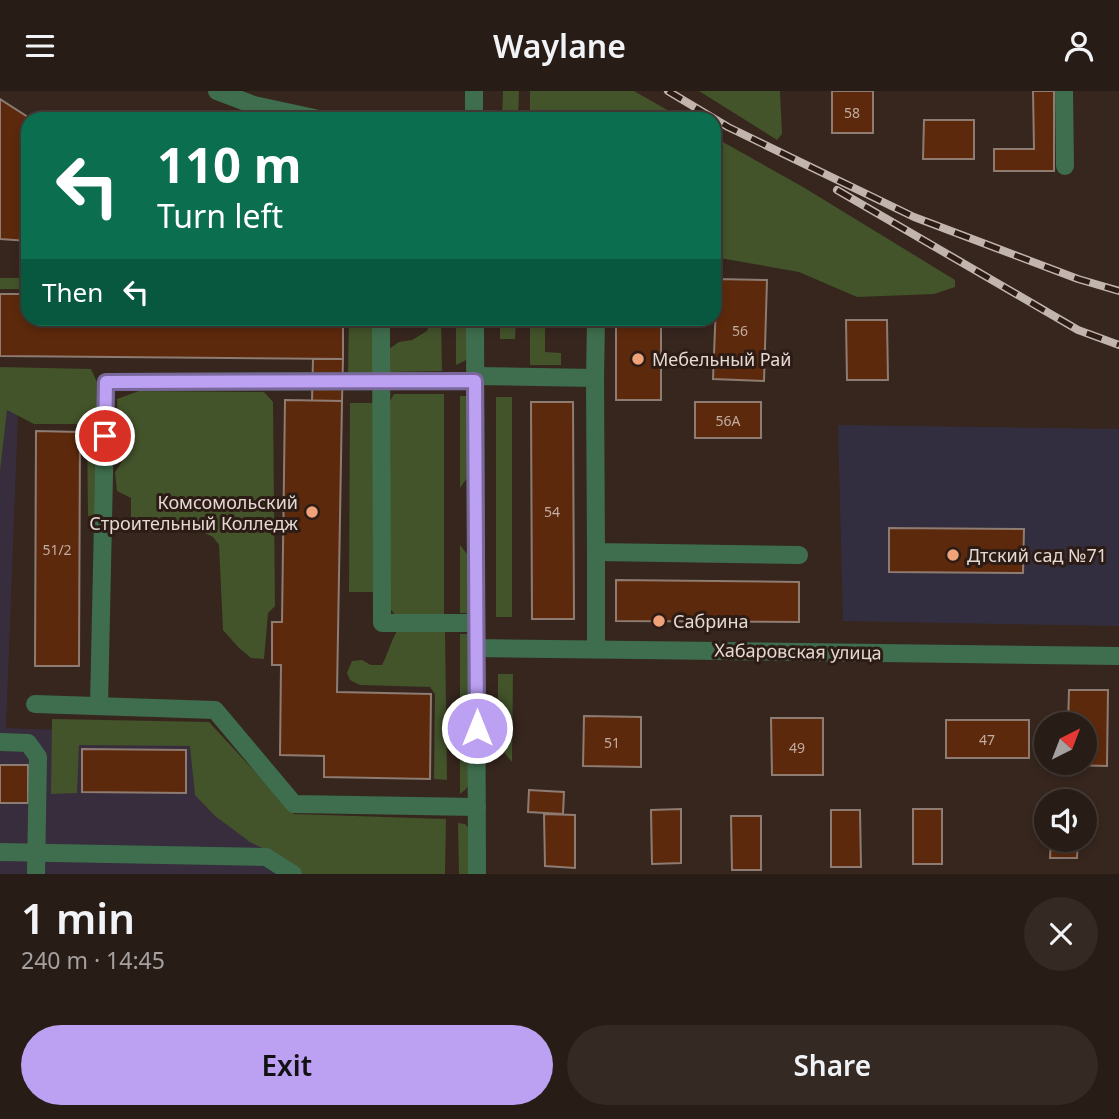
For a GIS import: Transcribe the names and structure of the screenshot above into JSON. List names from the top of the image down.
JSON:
{
  "streets": {
    "street": ["Хабаровская улица"]
  },
  "places": [
    "Мебельный Рай",
    "Комсомольский Строительный Колледж",
    "Дтский сад №71",
    "Сабрина"
  ],
  "house_numbers": [
    "58",
    "56",
    "56А",
    "54",
    "51/2",
    "47",
    "51",
    "49"
  ],
  "north": "top right",
  "page": {
    "header": "Waylane",
    "turn": ["110 m", "Turn left"],
    "then": "Then",
    "heading": ["1 min", "240 m · 14:45"],
    "buttons": ["Exit", "Share"]
  }
}
